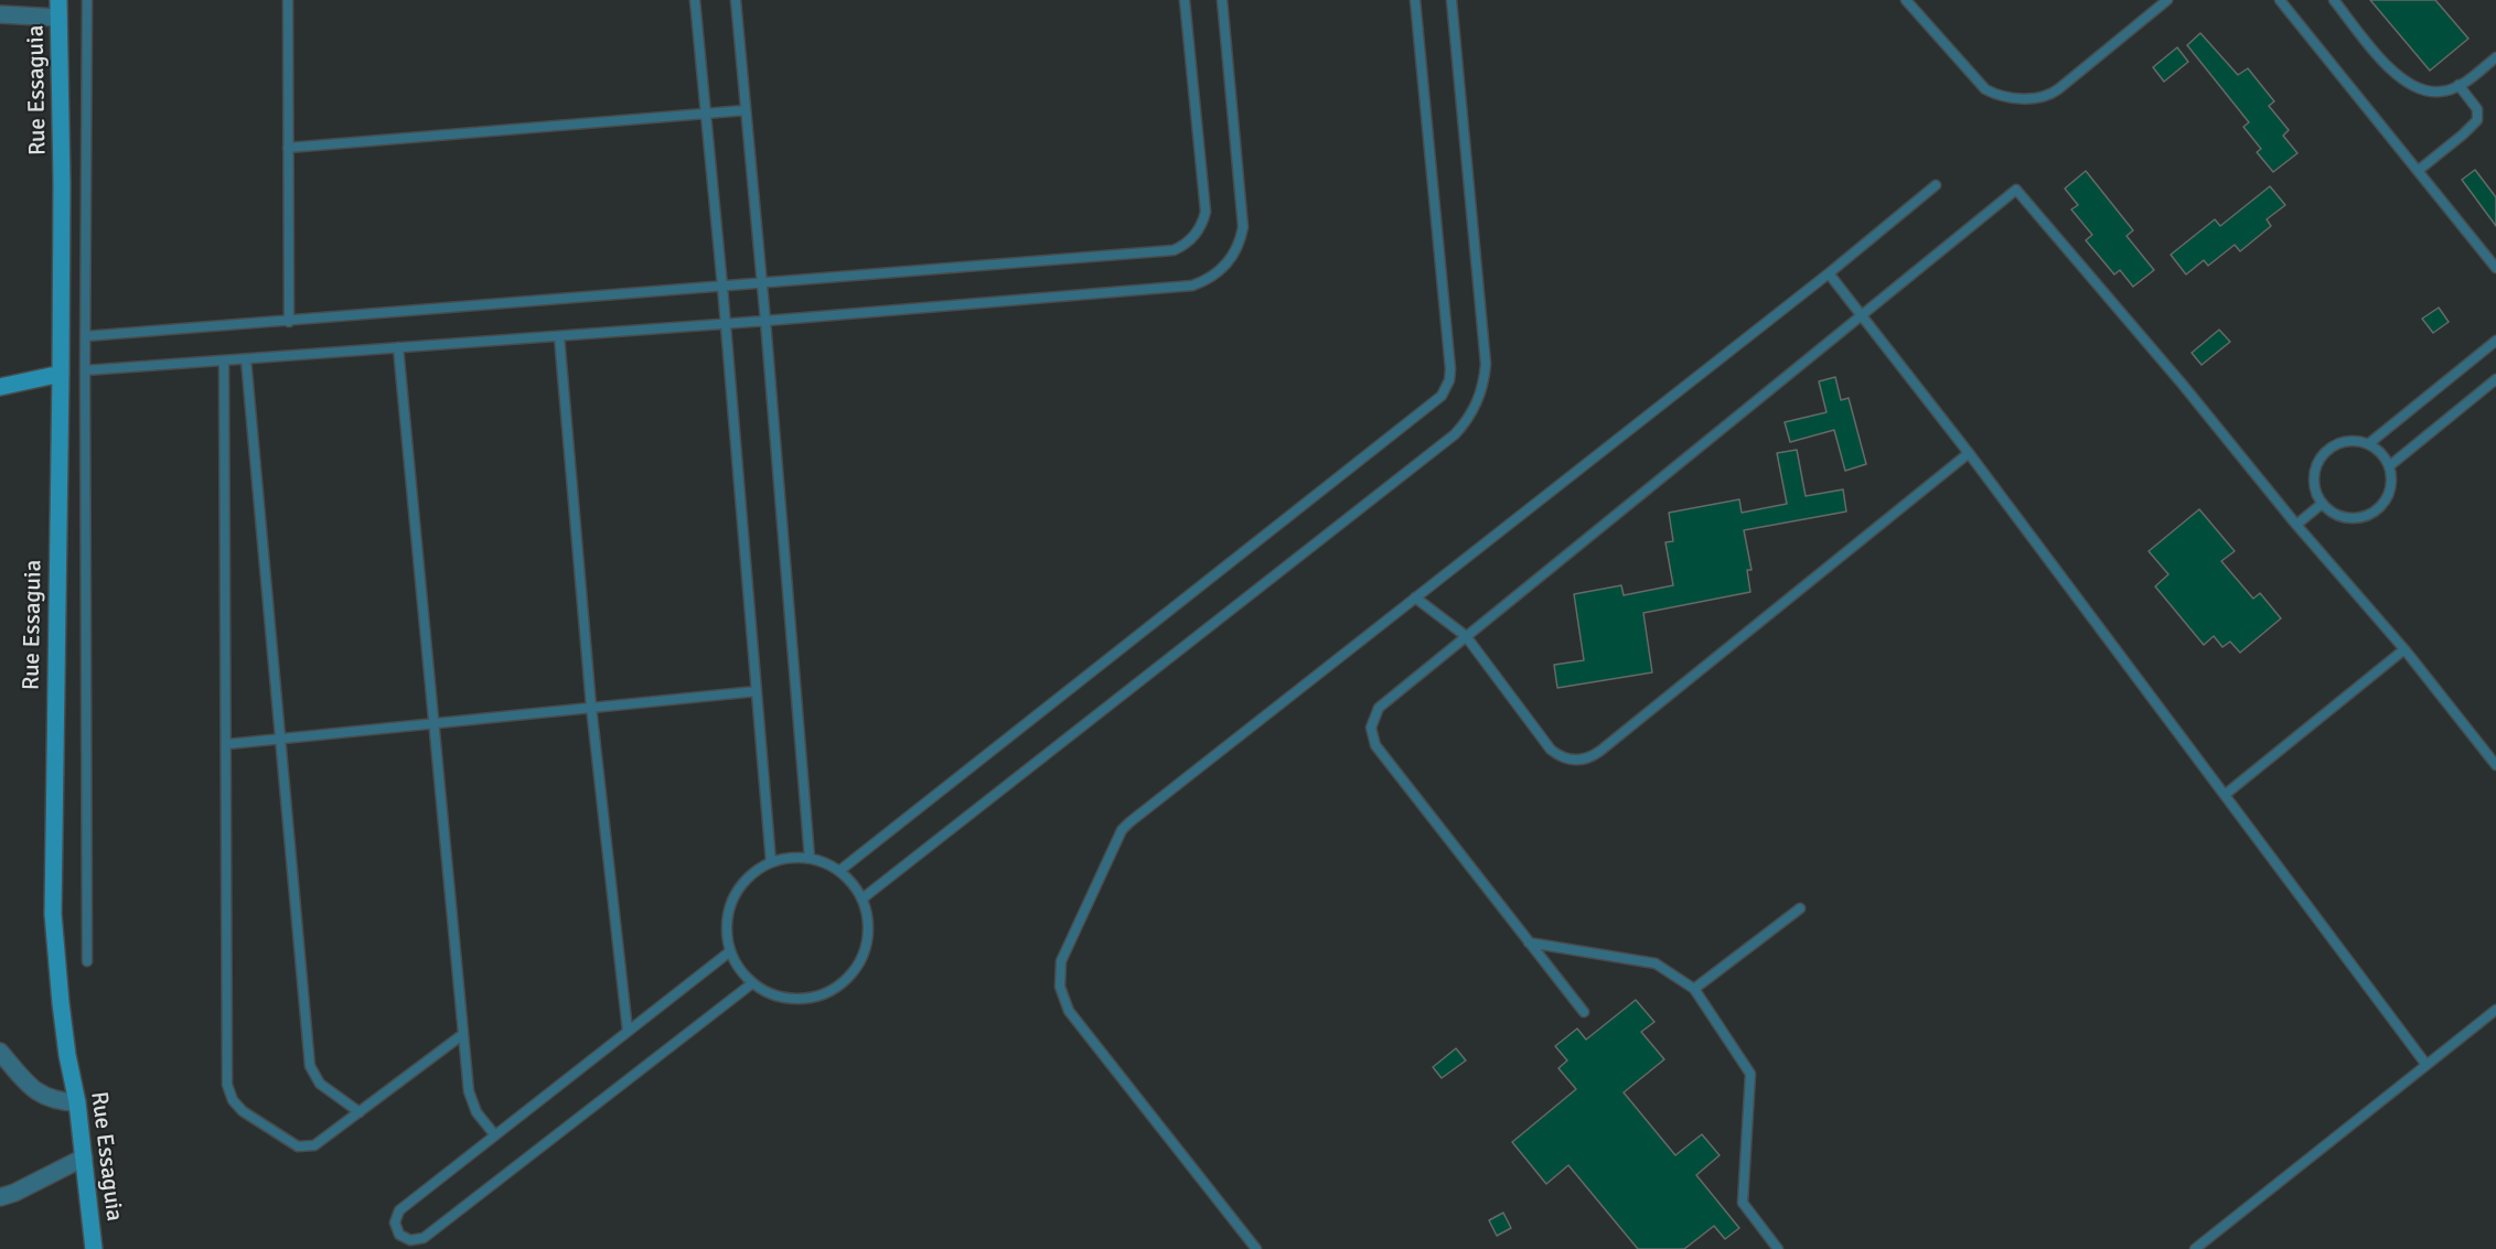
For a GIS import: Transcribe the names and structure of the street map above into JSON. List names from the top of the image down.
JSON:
{
  "streets": {
    "street": ["Rue Essaguia"]
  }
}
